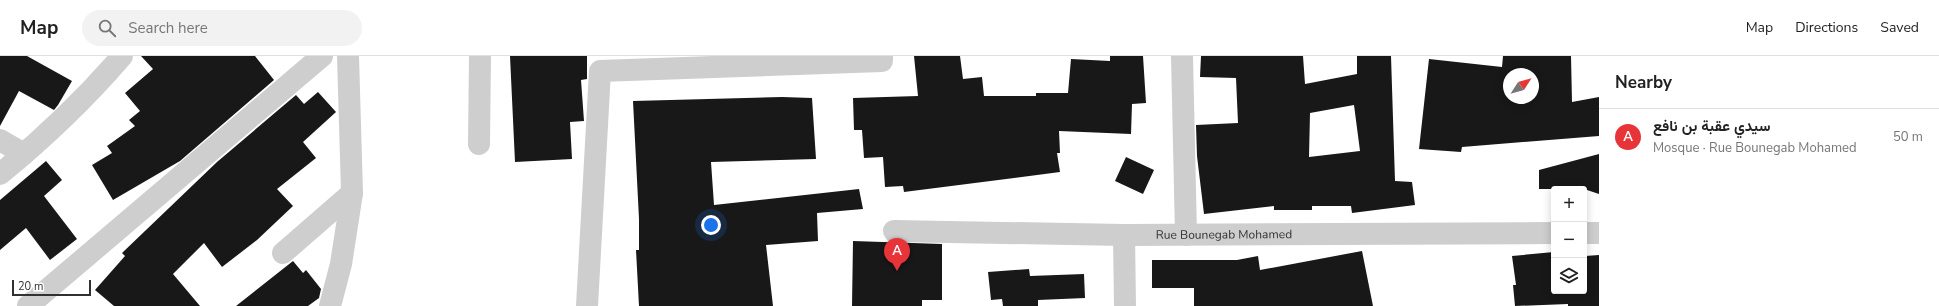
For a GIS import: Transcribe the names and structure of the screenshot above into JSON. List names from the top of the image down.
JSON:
{
  "streets": {
    "street": ["Rue Bounegab Mohamed"]
  },
  "scale_bar": "20 m",
  "north": "top right",
  "page": {
    "header": "Map",
    "search": "Search here",
    "nav": ["Map", "Directions", "Saved"],
    "heading": "Nearby",
    "list": [
      {
        "mark": "A",
        "name": "سيدي عقبة بن نافع",
        "note": "Mosque · Rue Bounegab Mohamed",
        "value": "50 m"
      }
    ],
    "map_buttons": ["+", "−"],
    "pins": "A",
    "scale": "20 m"
  }
}
